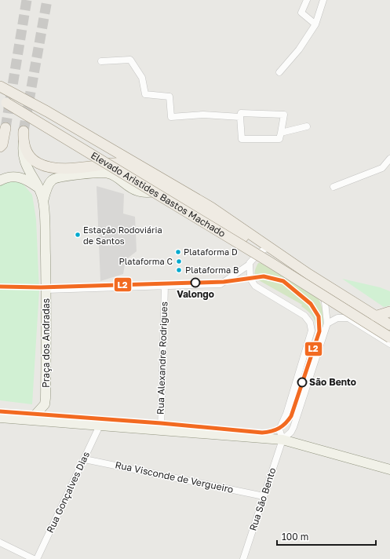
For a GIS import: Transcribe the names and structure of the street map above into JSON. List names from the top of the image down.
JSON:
{
  "streets": {
    "main road": ["Elevado Aristides Bastos Machado", "Praça dos Andradas"],
    "street": [
      "Rua Alexandre Rodrigues",
      "Rua Visconde de Vergueiro",
      "Rua Gonçalves Dias",
      "Rua São Bento"
    ]
  },
  "crossings": [
    ["Rua Visconde de Vergueiro", "Rua Gonçalves Dias"],
    ["Rua Visconde de Vergueiro", "Rua São Bento"]
  ],
  "places": [
    "Estação Rodoviária de Santos",
    "Plataforma D",
    "Plataforma C",
    "Plataforma B",
    "Valongo",
    "São Bento"
  ],
  "lines": ["transit line L2"],
  "scale_bar": "100 m"
}
